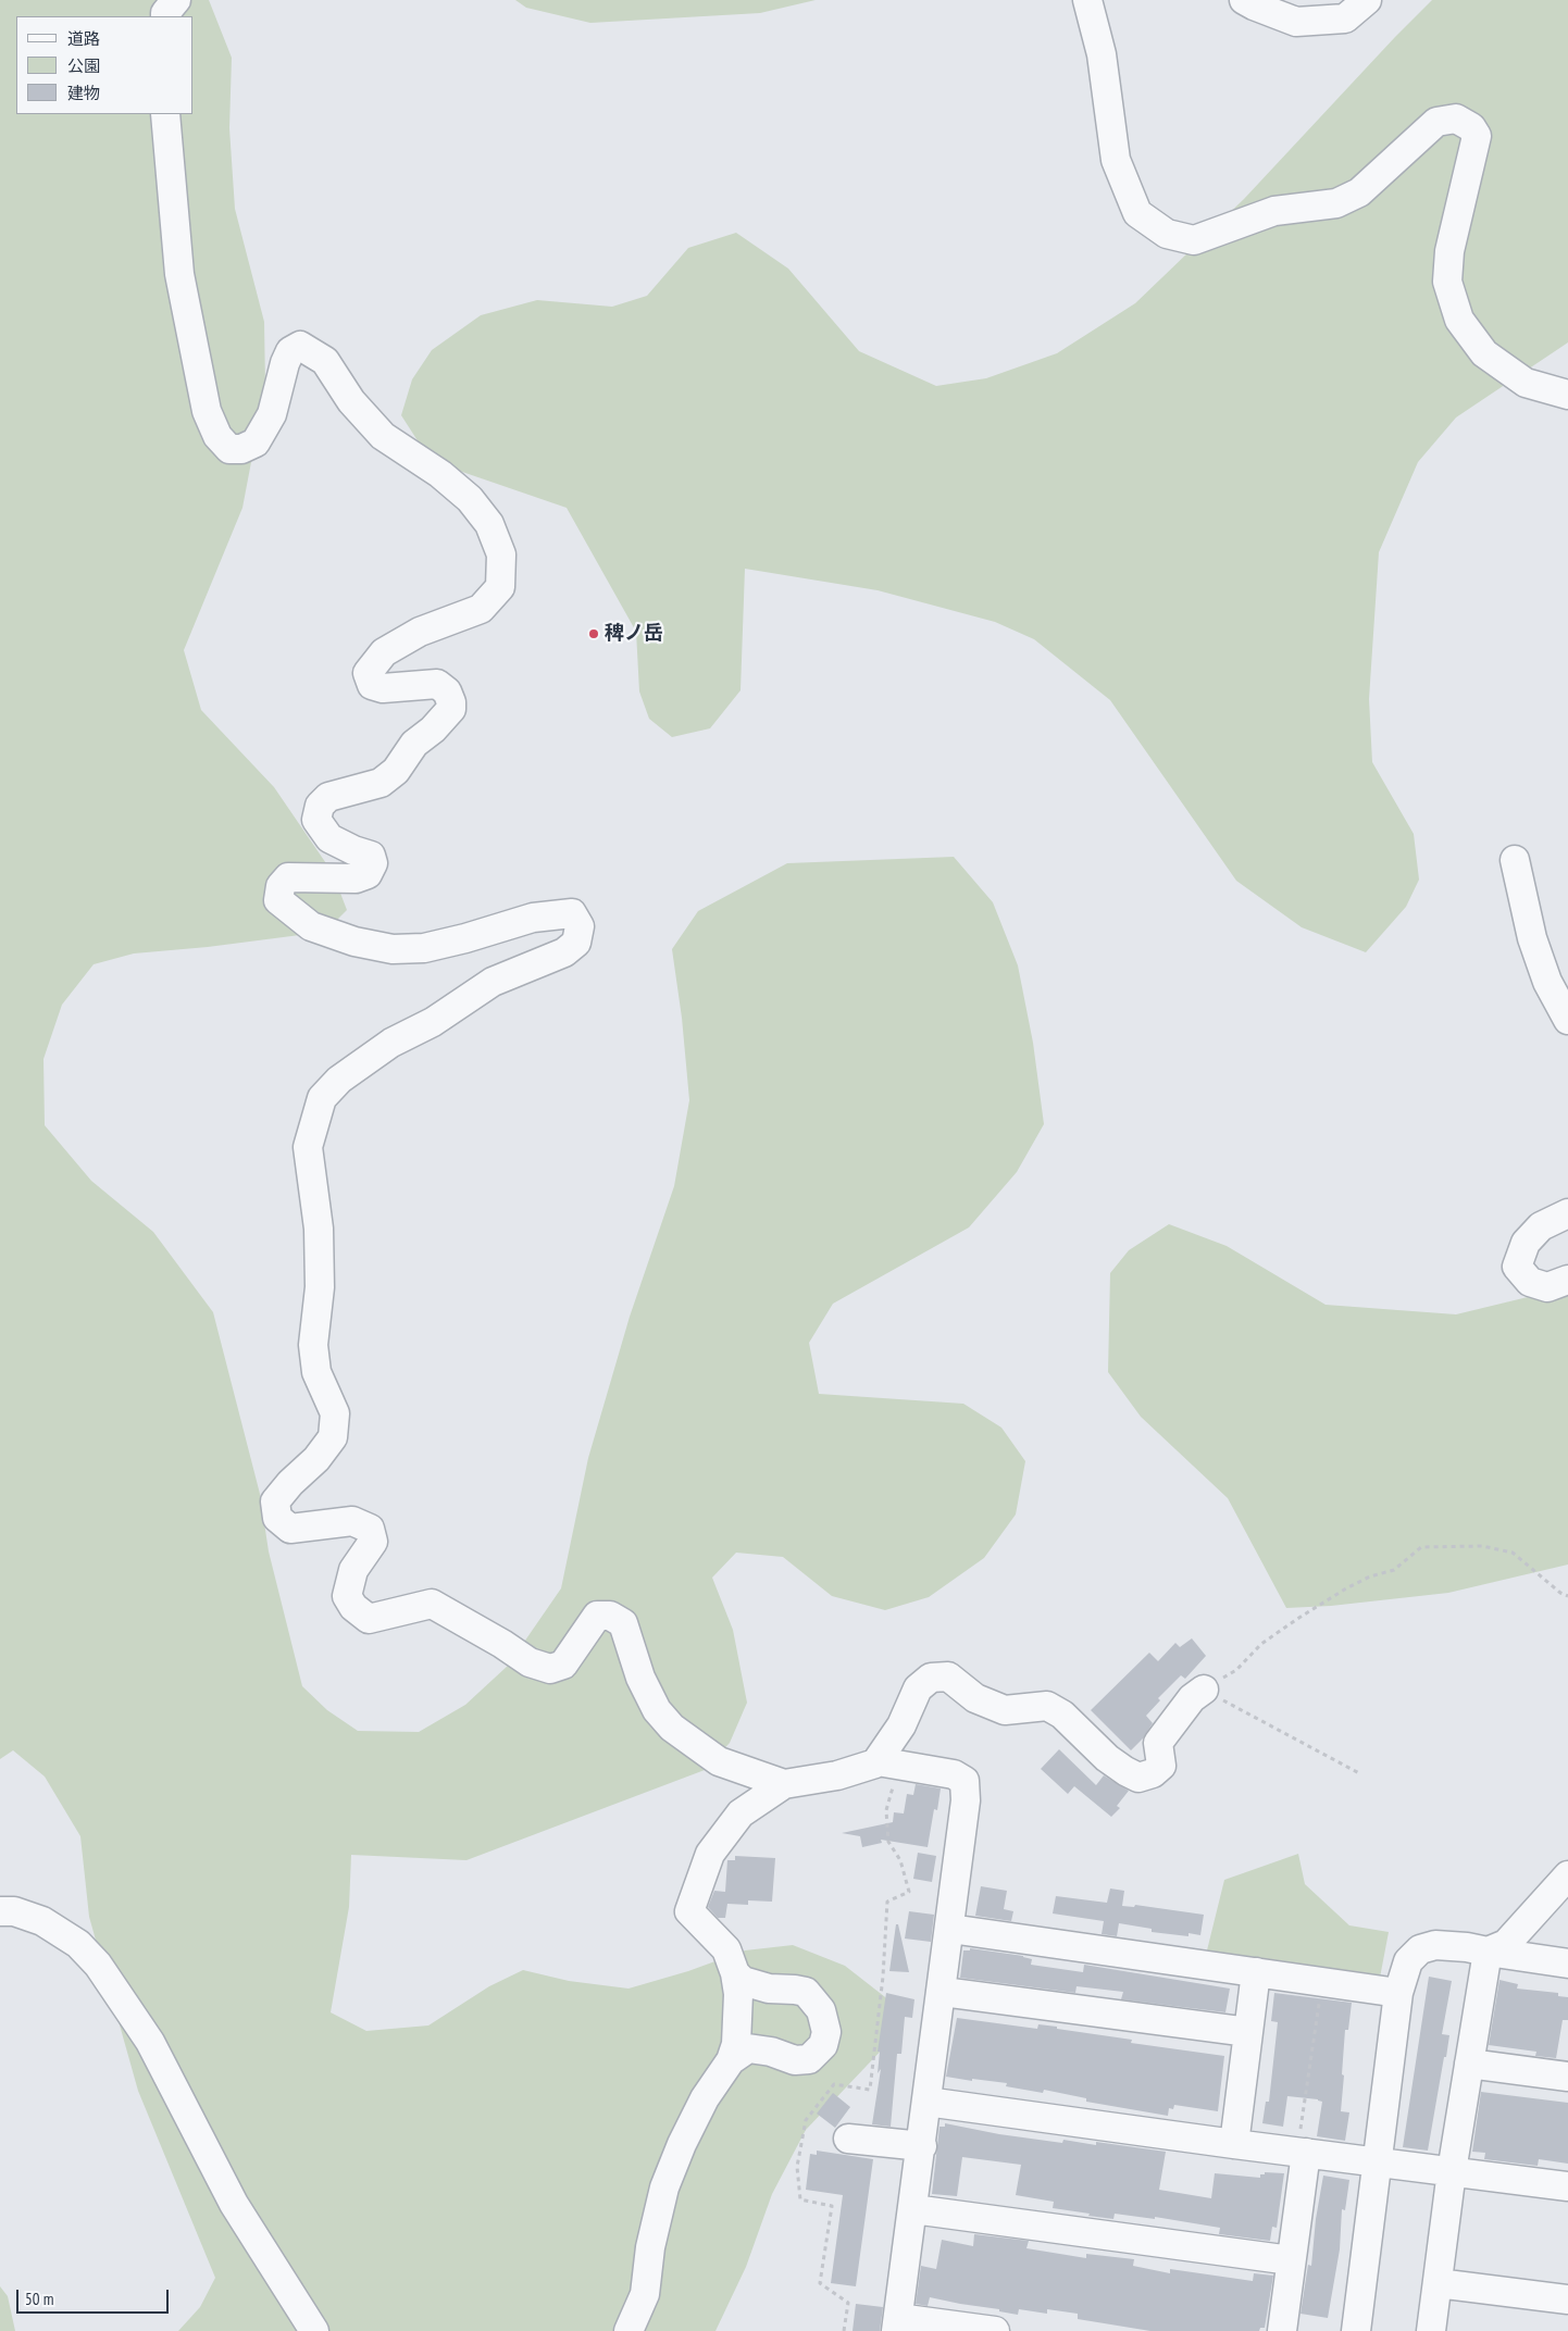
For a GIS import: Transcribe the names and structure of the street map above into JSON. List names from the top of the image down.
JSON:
{
  "places": ["稗ノ岳"],
  "legend": ["道路", "公園", "建物"],
  "scale_bar": "50 m"
}
